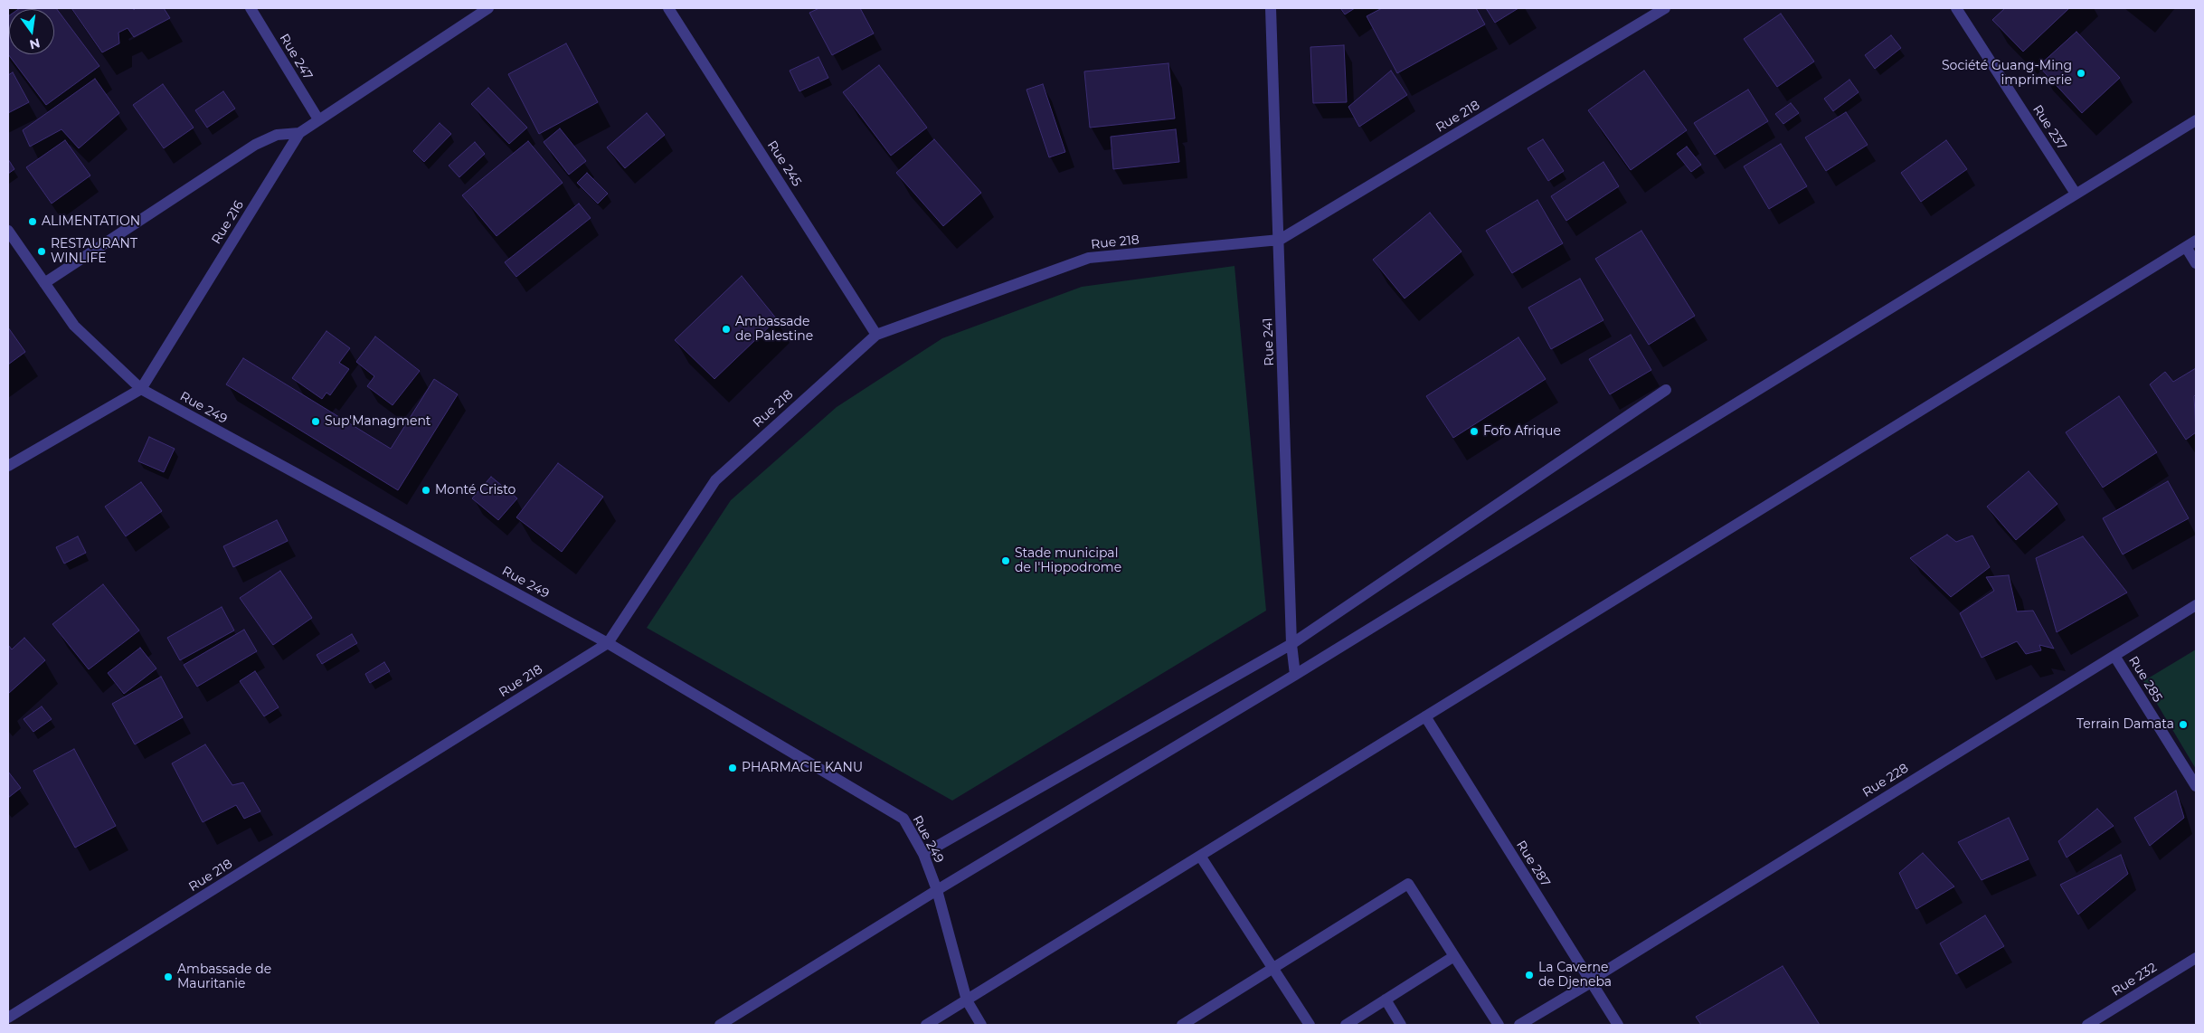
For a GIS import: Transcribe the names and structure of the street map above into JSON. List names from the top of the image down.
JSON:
{
  "streets": {
    "street": [
      "Rue 247",
      "Rue 218",
      "Rue 237",
      "Rue 245",
      "Rue 216",
      "Rue 241",
      "Rue 249",
      "Rue 285",
      "Rue 228",
      "Rue 287",
      "Rue 232"
    ]
  },
  "crossings": [
    ["Rue 247", "Rue 216"],
    ["Rue 218", "Rue 245"],
    ["Rue 218", "Rue 241"],
    ["Rue 218", "Rue 249"],
    ["Rue 216", "Rue 249"],
    ["Rue 285", "Rue 228"],
    ["Rue 228", "Rue 287"]
  ],
  "places": [
    "Société Guang-Ming imprimerie",
    "ALIMENTATION",
    "RESTAURANT WINLIFE",
    "Ambassade de Palestine",
    "Sup'Managment",
    "Fofo Afrique",
    "Monté Cristo",
    "Stade municipal de l'Hippodrome",
    "Terrain Damata",
    "PHARMACIE KANU",
    "La Caverne de Djeneba",
    "Ambassade de Mauritanie"
  ],
  "north": "bottom"
}
